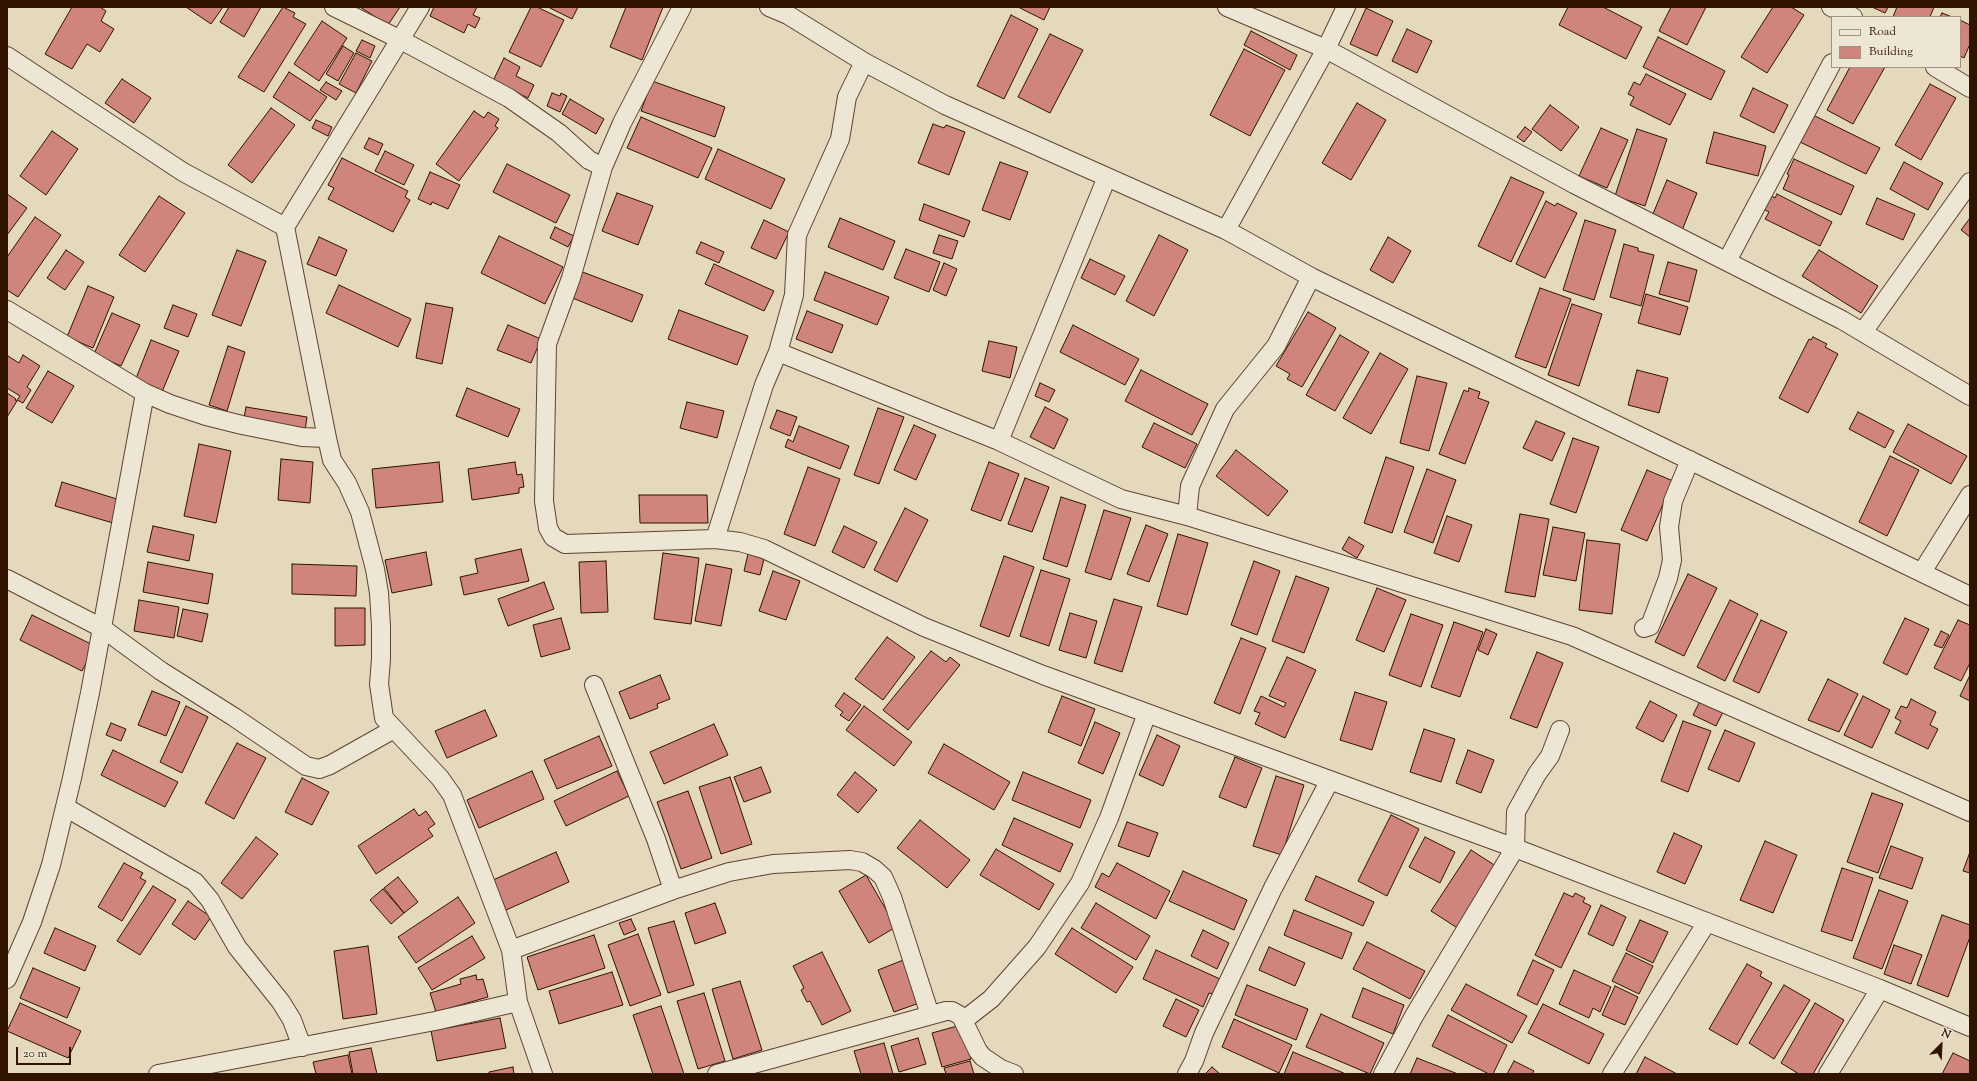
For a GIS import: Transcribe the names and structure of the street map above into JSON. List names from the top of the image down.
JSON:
{
  "legend": ["Road", "Building"],
  "scale_bar": "20 m",
  "north": "top right"
}
